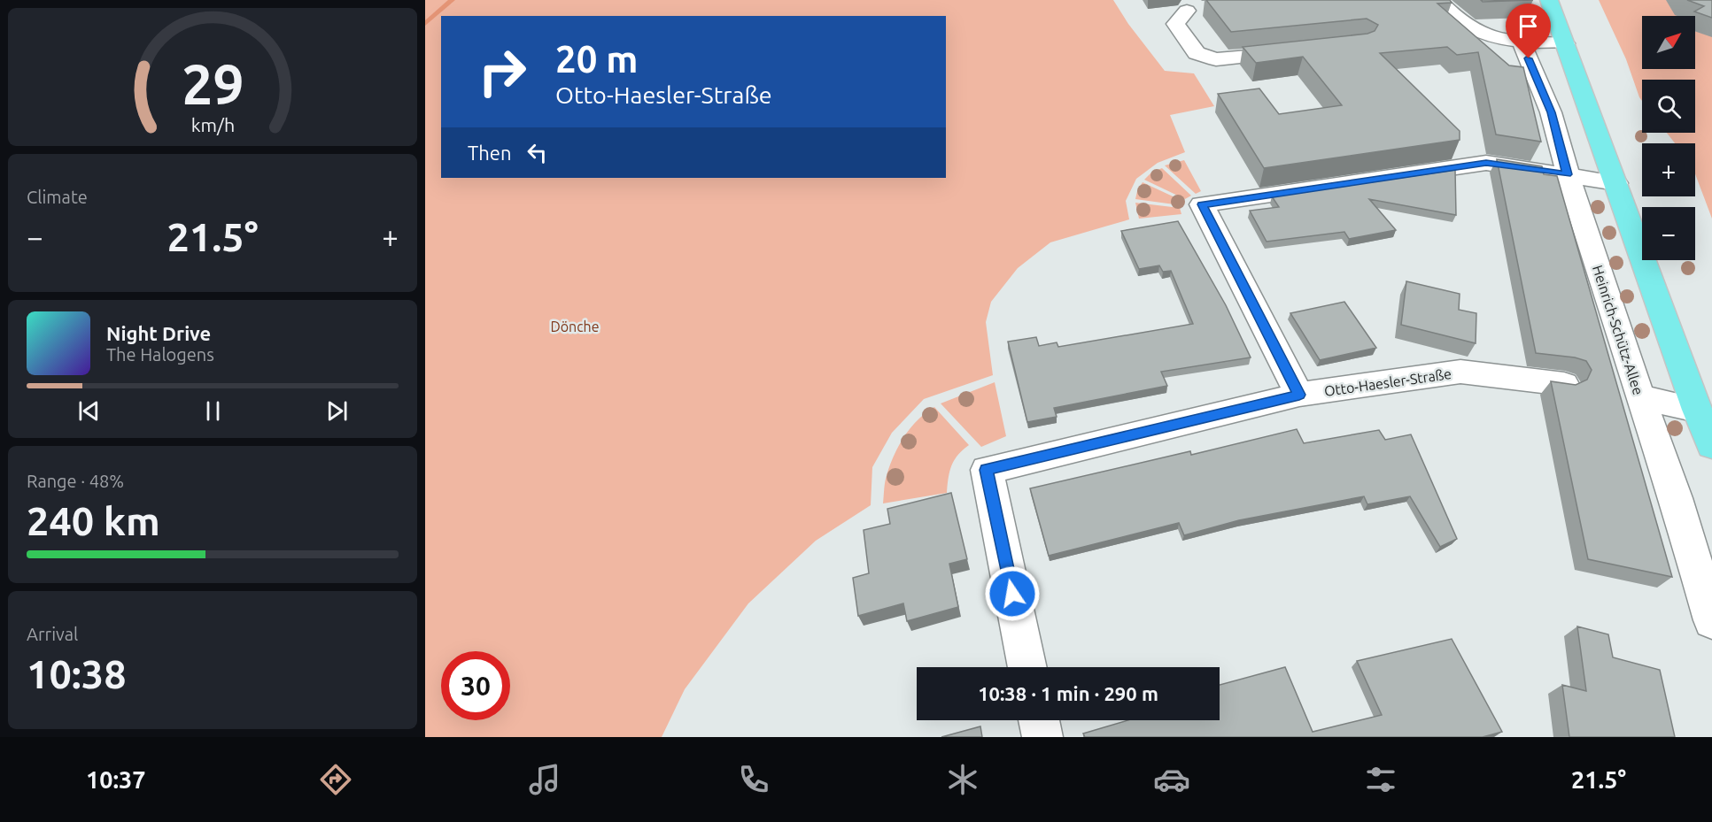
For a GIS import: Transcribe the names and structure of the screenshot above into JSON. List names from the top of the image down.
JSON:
{
  "streets": {
    "street": ["Heinrich-Schütz-Allee", "Otto-Haesler-Straße"]
  },
  "parks": ["Dönche"],
  "north": "top right",
  "page": {
    "map_buttons": ["+", "−"],
    "turn": ["20 m", "Otto-Haesler-Straße"],
    "then": "Then",
    "tile": [
      "Climate",
      ["Range · 48%", "240 km"],
      ["Arrival", "10:38"]
    ],
    "heat": ["−", "21.5°", "+"],
    "song": ["Night Drive", "The Halogens"],
    "limit": "30",
    "trip": "10:38 · 1 min · 290 m",
    "tabs": ["10:37", "21.5°"],
    "gauge": ["29", "km/h"]
  }
}
